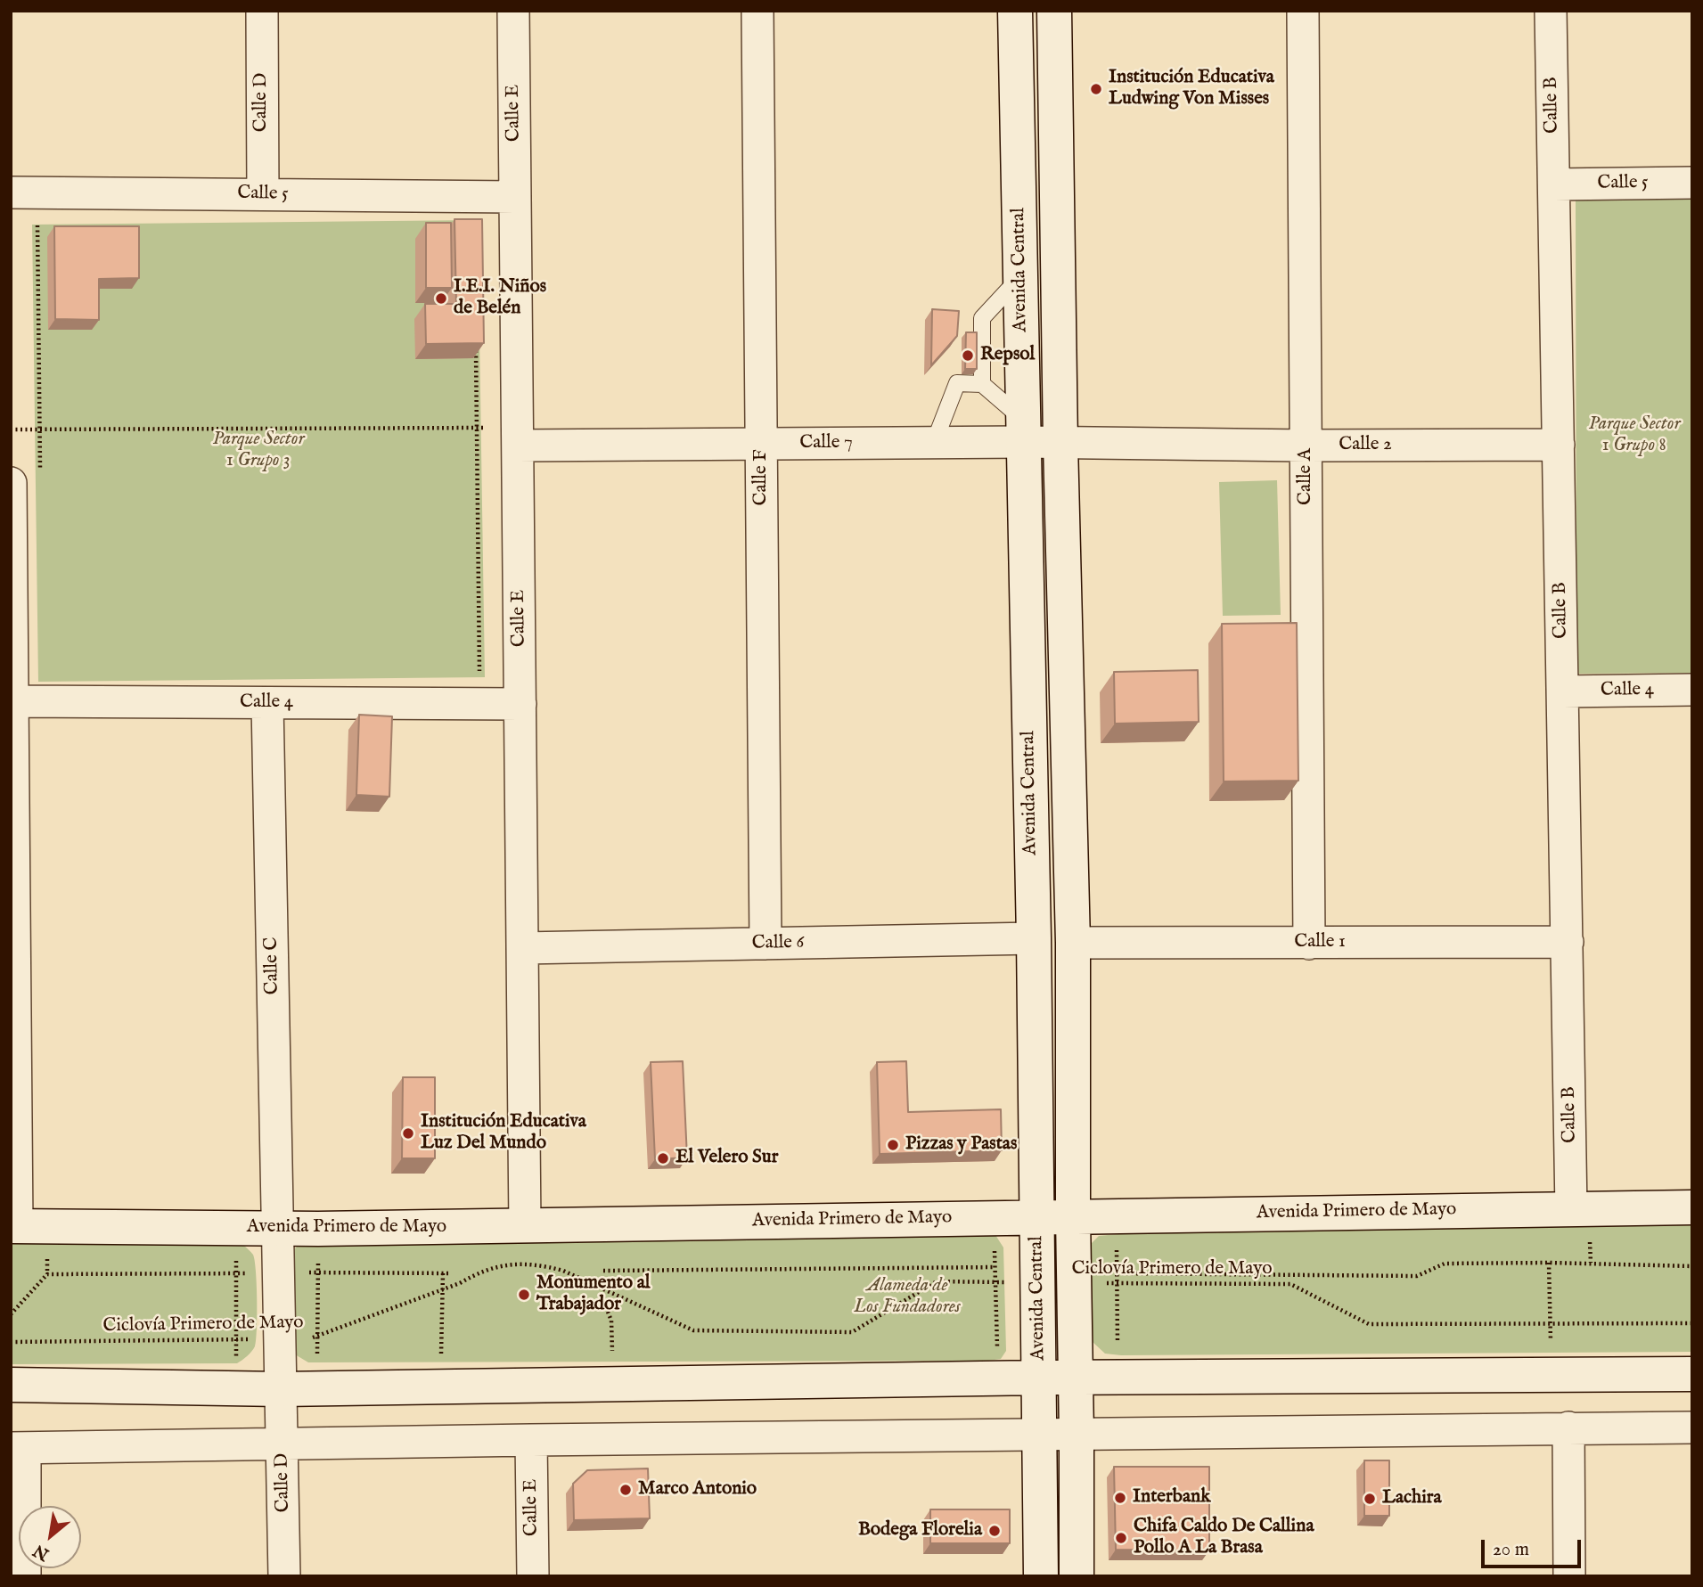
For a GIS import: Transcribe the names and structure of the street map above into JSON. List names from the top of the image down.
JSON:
{
  "streets": {
    "main road": ["Avenida Central", "Avenida Primero de Mayo"],
    "street": [
      "Calle D",
      "Calle B",
      "Calle E",
      "Calle 5",
      "Calle 7",
      "Calle 2",
      "Calle A",
      "Calle F",
      "Calle 4",
      "Calle 1",
      "Calle 6",
      "Calle C"
    ],
    "path": ["Ciclovía Primero de Mayo"]
  },
  "crossings": [
    ["Calle D", "Calle 5"],
    ["Calle D", "Calle C"],
    ["Calle D", "Ciclovía Primero de Mayo"],
    ["Calle B", "Calle 5"],
    ["Calle B", "Calle 2"],
    ["Calle B", "Calle 4"],
    ["Calle B", "Calle 1"],
    ["Calle B", "Avenida Primero de Mayo"],
    ["Calle E", "Calle 5"],
    ["Calle E", "Calle 7"],
    ["Calle E", "Calle 4"],
    ["Calle E", "Calle 6"],
    ["Calle E", "Avenida Primero de Mayo"],
    ["Avenida Central", "Calle 7"],
    ["Avenida Central", "Calle 2"],
    ["Avenida Central", "Calle 1"],
    ["Avenida Central", "Calle 6"],
    ["Avenida Central", "Avenida Primero de Mayo"],
    ["Avenida Central", "Ciclovía Primero de Mayo"],
    ["Calle 7", "Calle 2"],
    ["Calle 7", "Calle F"],
    ["Calle 2", "Calle A"],
    ["Calle A", "Calle 1"],
    ["Calle F", "Calle 6"],
    ["Calle 4", "Calle C"],
    ["Calle C", "Avenida Primero de Mayo"],
    ["Calle C", "Ciclovía Primero de Mayo"]
  ],
  "parks": ["Parque Sector 1 Grupo 8", "Parque Sector 1 Grupo 3", "Alameda de Los Fundadores"],
  "places": [
    "Institución Educativa Ludwing Von Misses",
    "I.E.I. Niños de Belén",
    "Repsol",
    "Institución Educativa Luz Del Mundo",
    "Pizzas y Pastas",
    "El Velero Sur",
    "Monumento al Trabajador",
    "Marco Antonio",
    "Interbank",
    "Lachira",
    "Bodega Florelia",
    "Chifa Caldo De Callina Pollo A La Brasa"
  ],
  "scale_bar": "20 m",
  "north": "bottom left"
}
